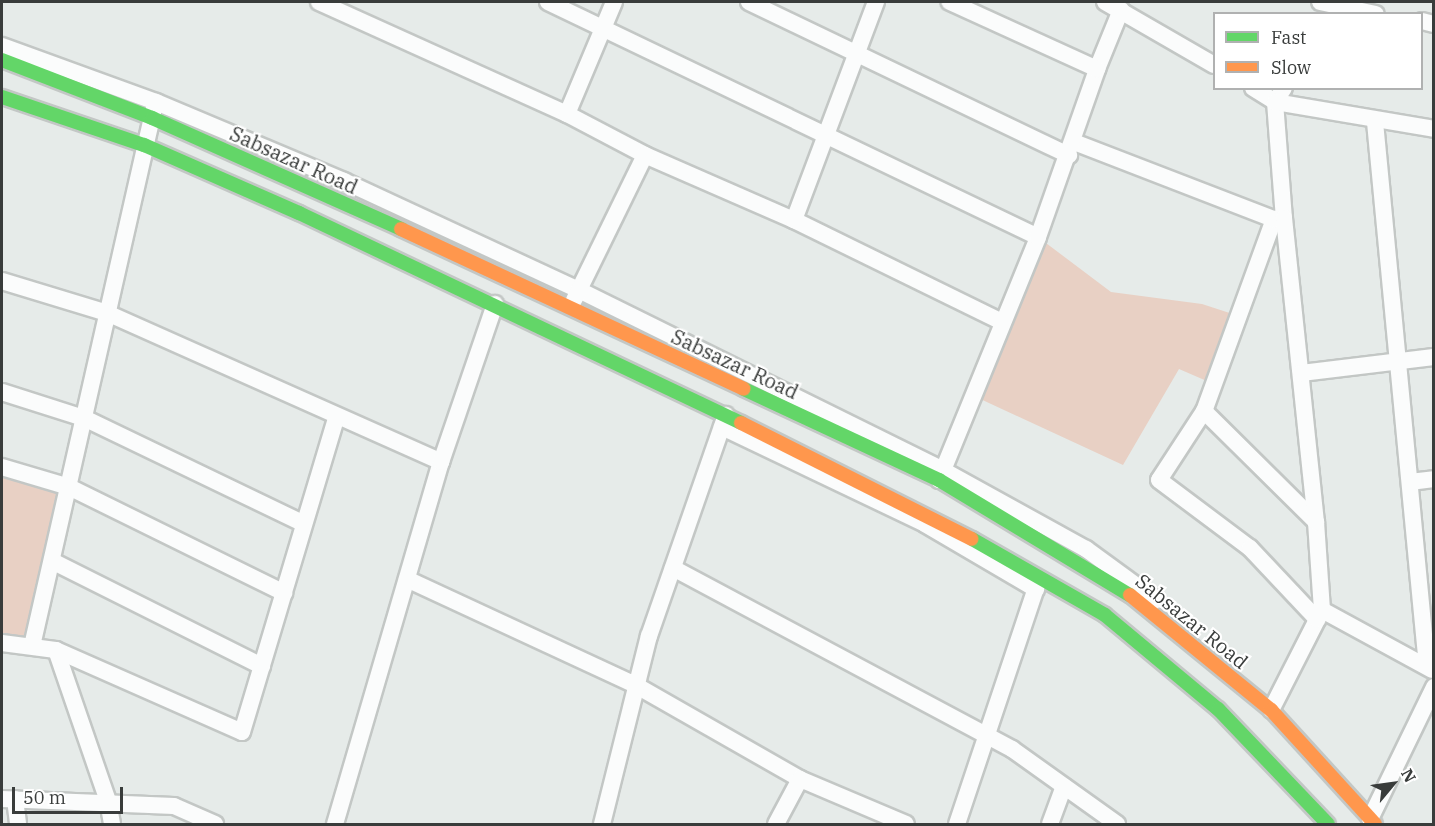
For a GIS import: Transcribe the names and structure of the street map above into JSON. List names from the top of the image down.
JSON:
{
  "streets": {
    "main road": ["Sabsazar Road"]
  },
  "legend": ["Fast", "Slow"],
  "scale_bar": "50 m",
  "north": "top right"
}
